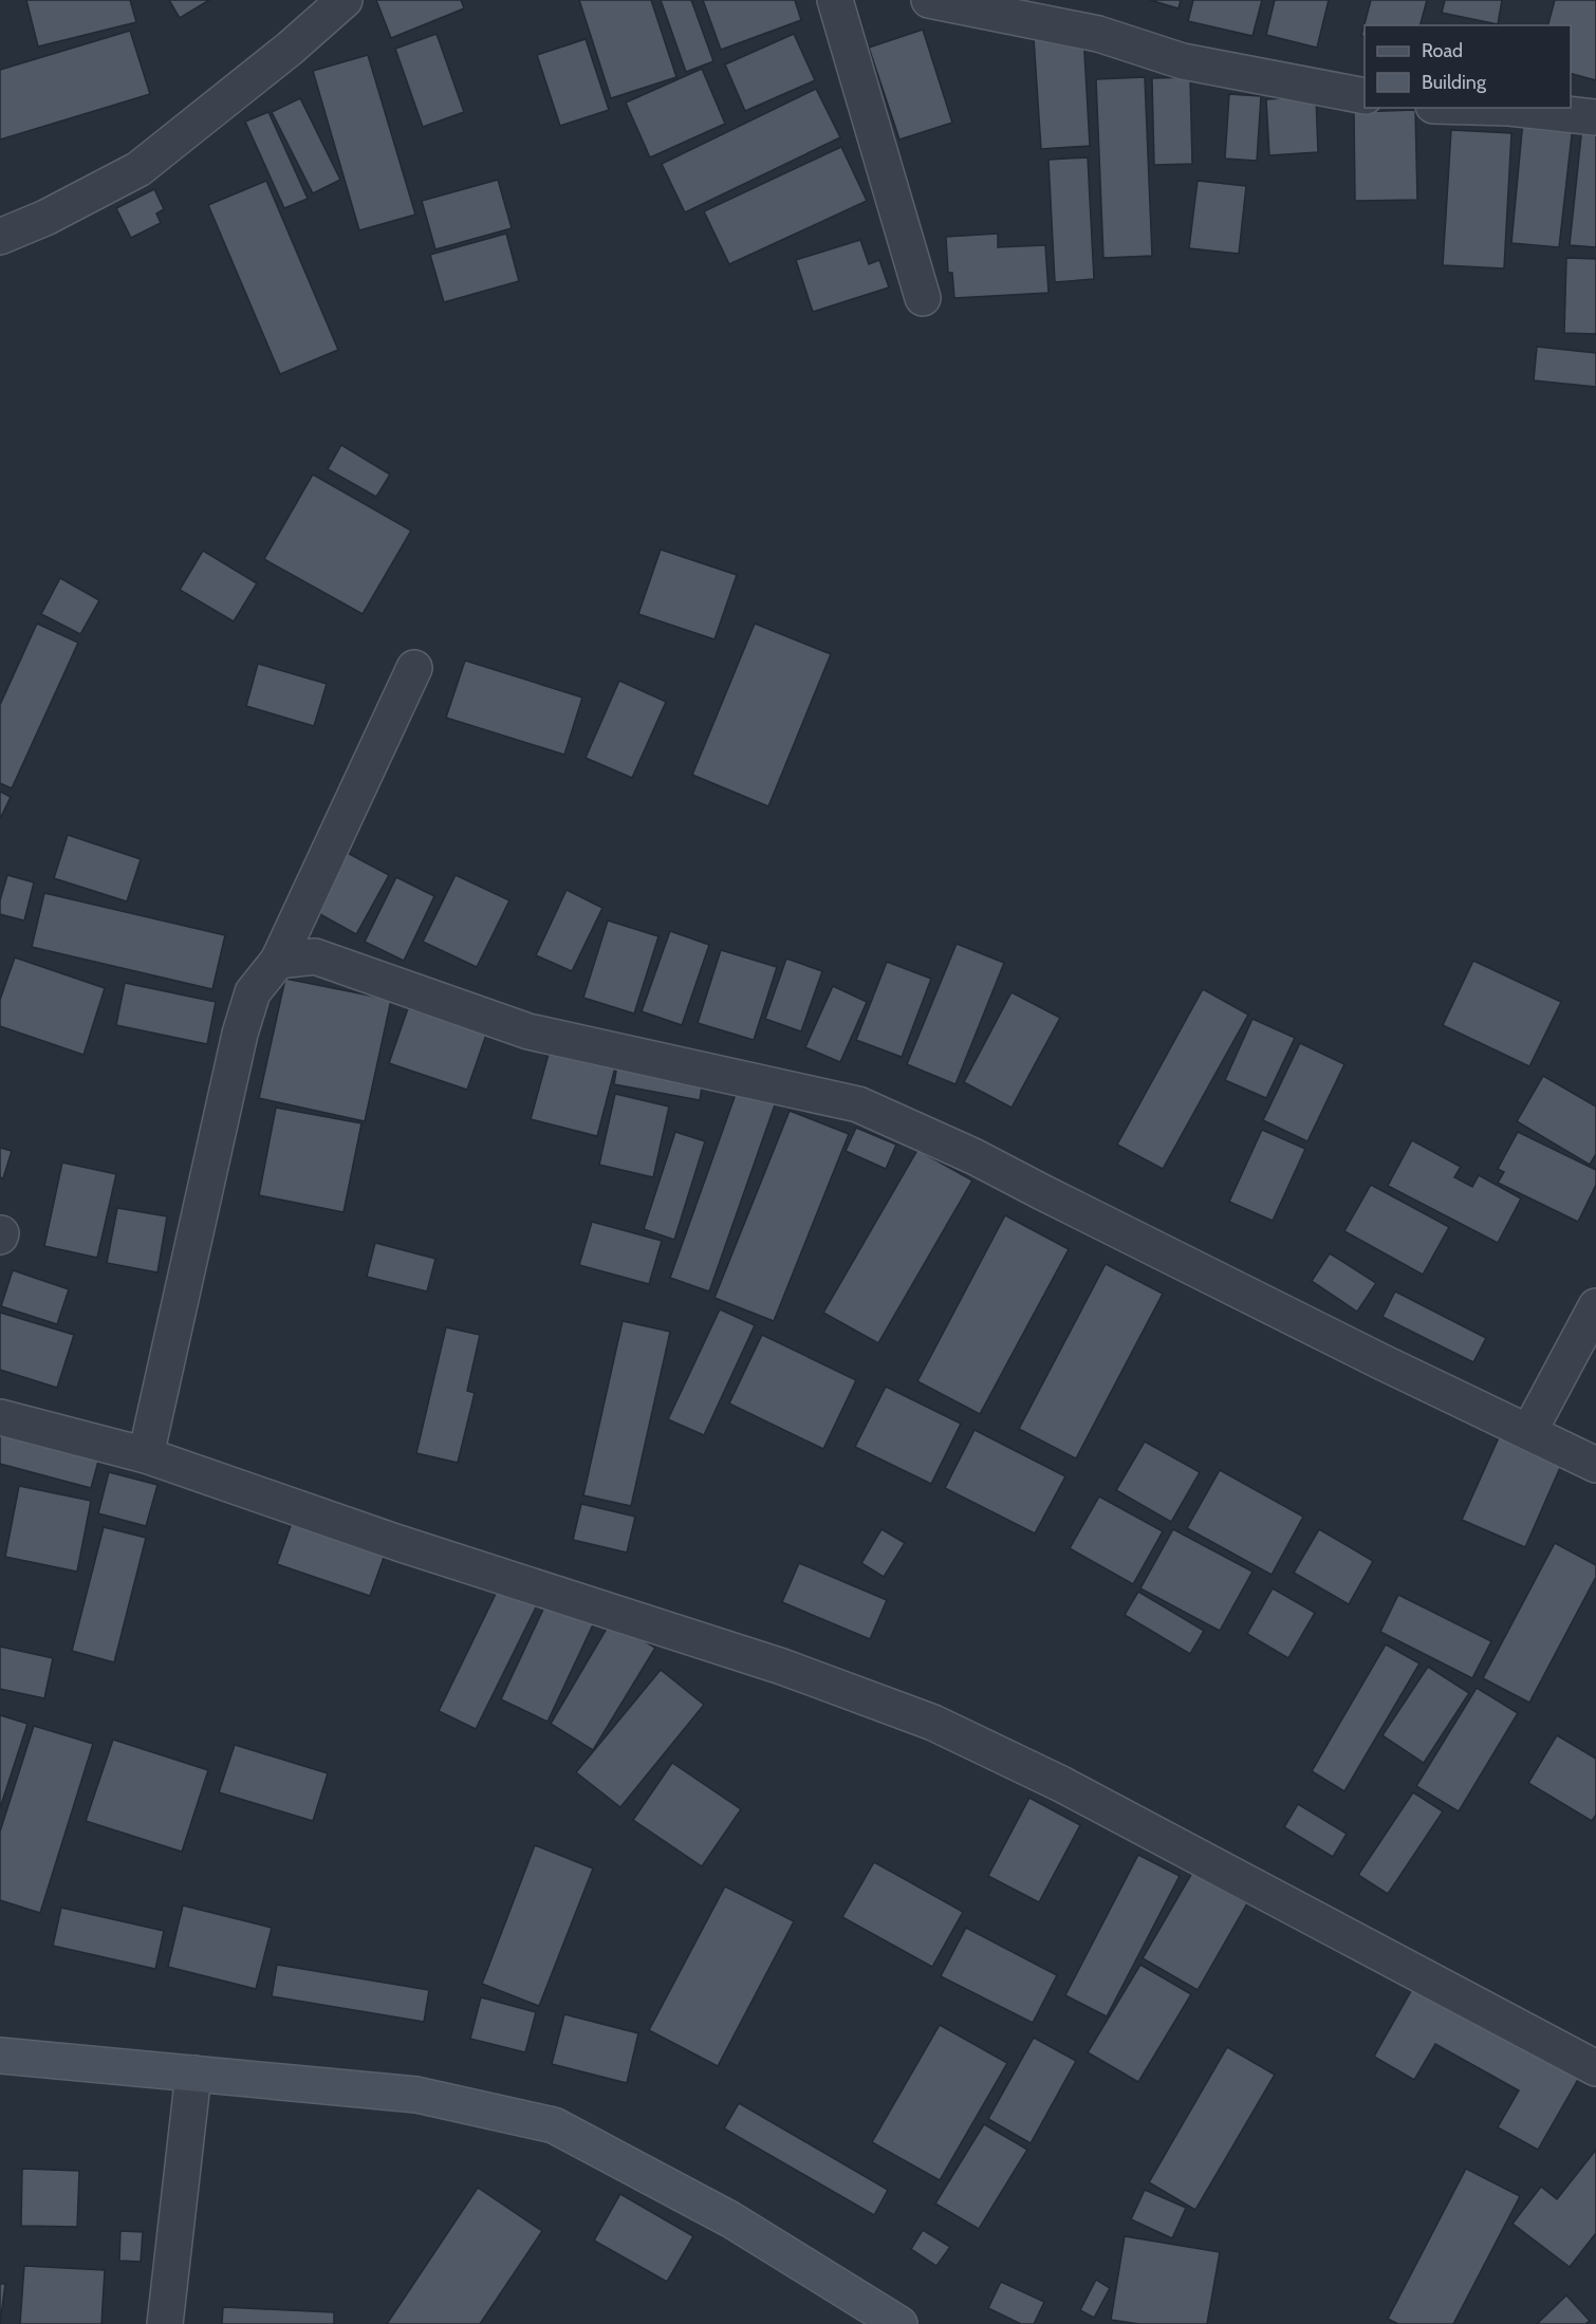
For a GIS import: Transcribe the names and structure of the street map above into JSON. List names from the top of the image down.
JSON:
{
  "legend": ["Road", "Building"]
}
